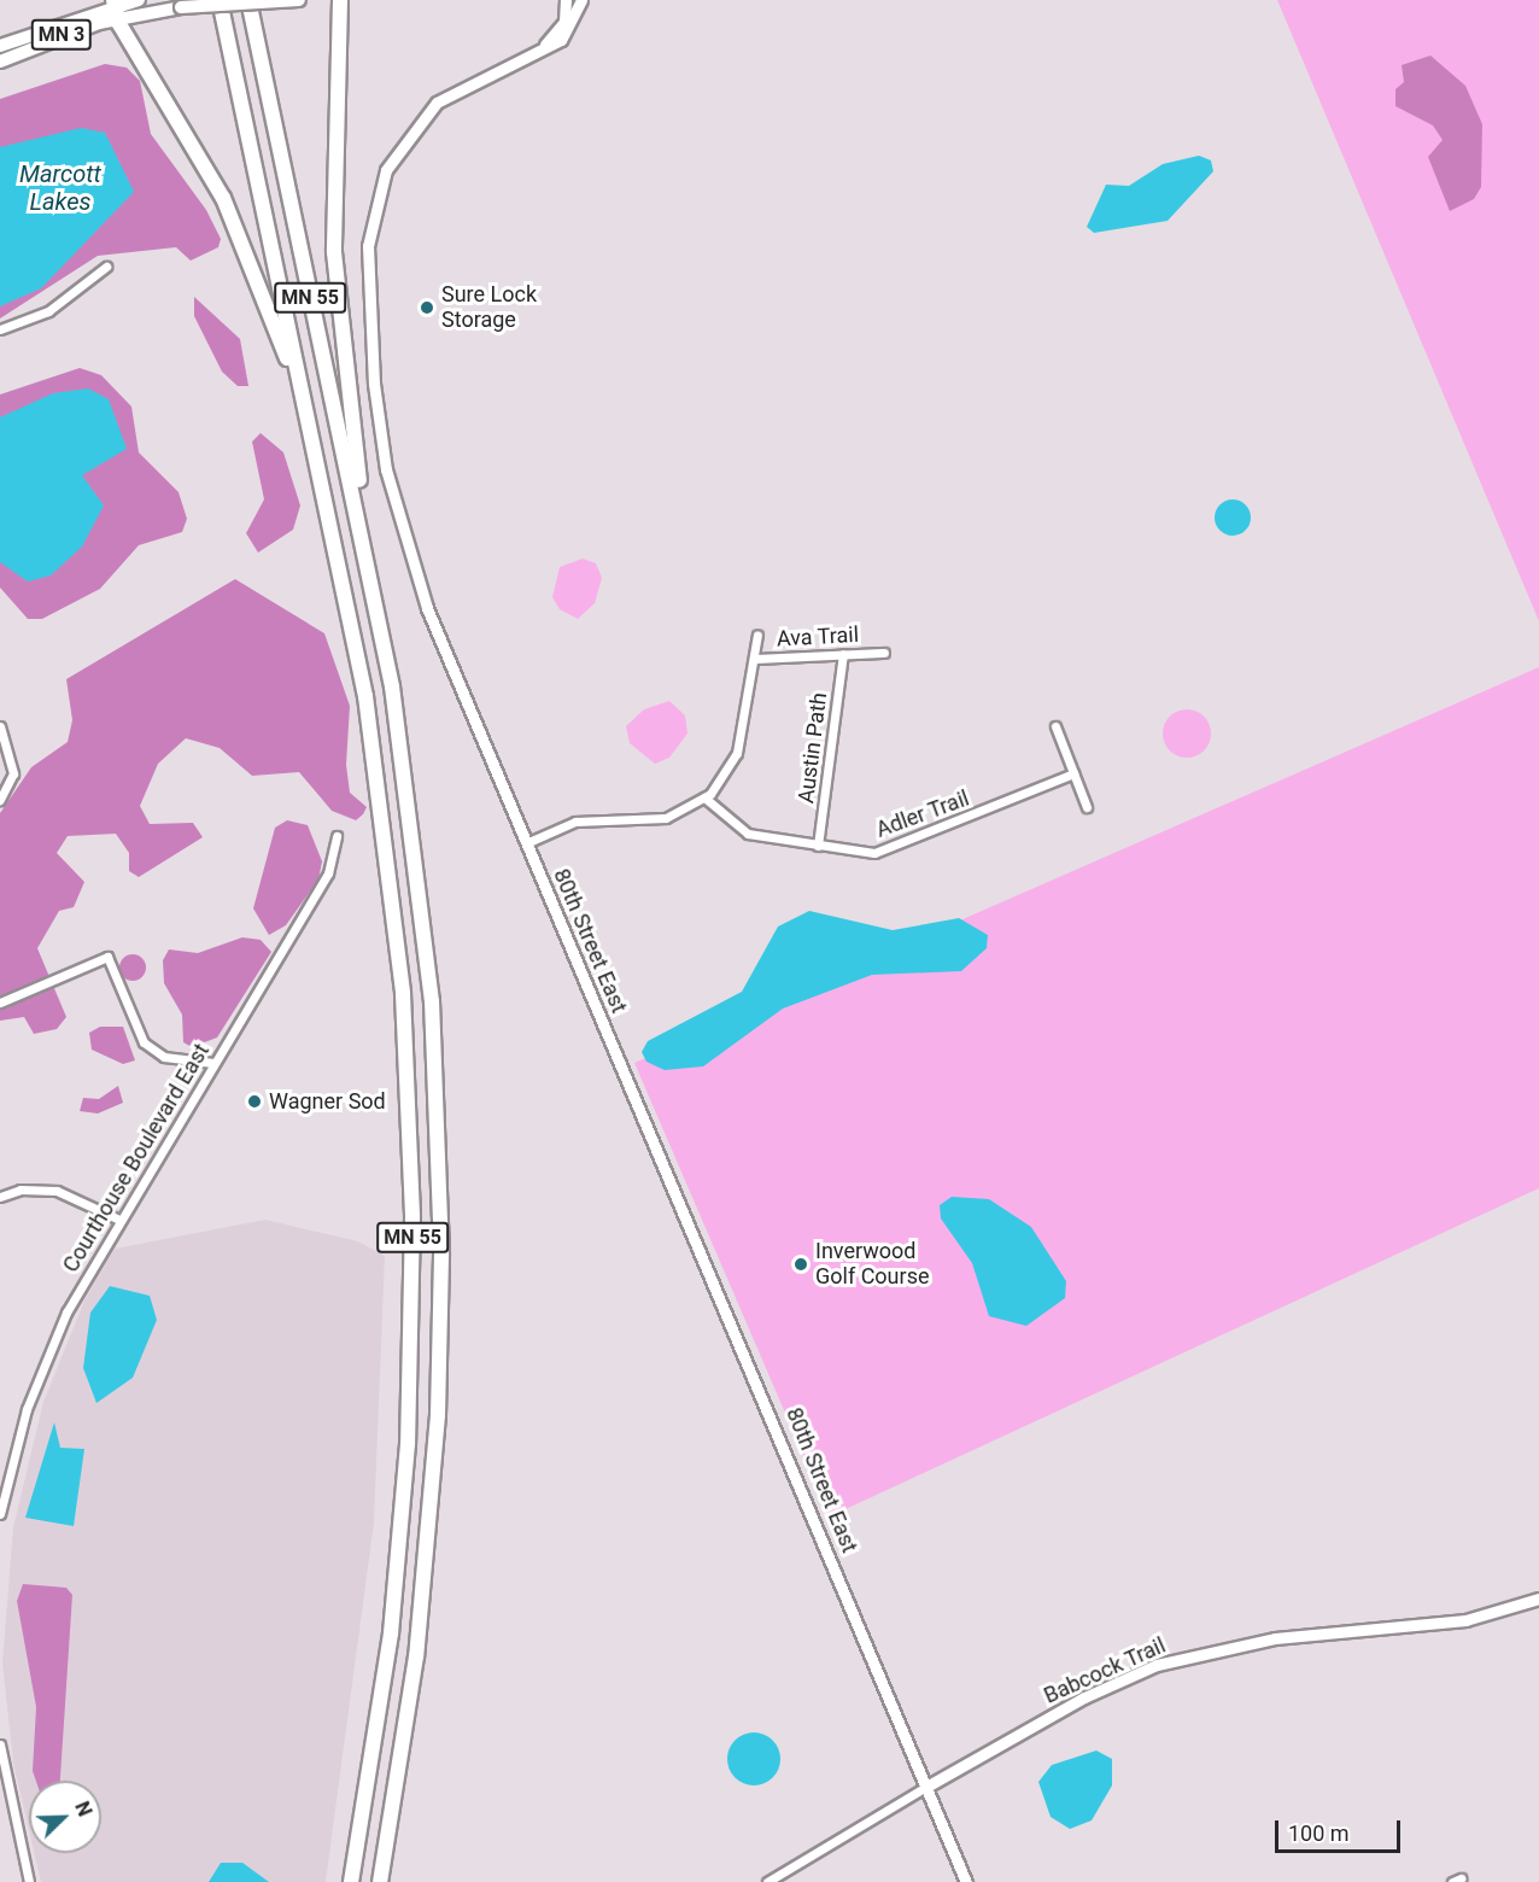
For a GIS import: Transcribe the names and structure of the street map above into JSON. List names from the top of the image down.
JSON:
{
  "streets": {
    "highway": ["MN 55"],
    "main road": ["MN 3"],
    "street": [
      "Ava Trail",
      "Austin Path",
      "Adler Trail",
      "80th Street East",
      "Courthouse Boulevard East",
      "Babcock Trail"
    ]
  },
  "crossings": [
    ["Ava Trail", "Austin Path"],
    ["Austin Path", "Adler Trail"],
    ["80th Street East", "Babcock Trail"]
  ],
  "water": ["Marcott Lakes"],
  "places": ["Sure Lock Storage", "Wagner Sod", "Inverwood Golf Course"],
  "scale_bar": "100 m",
  "north": "top right"
}
